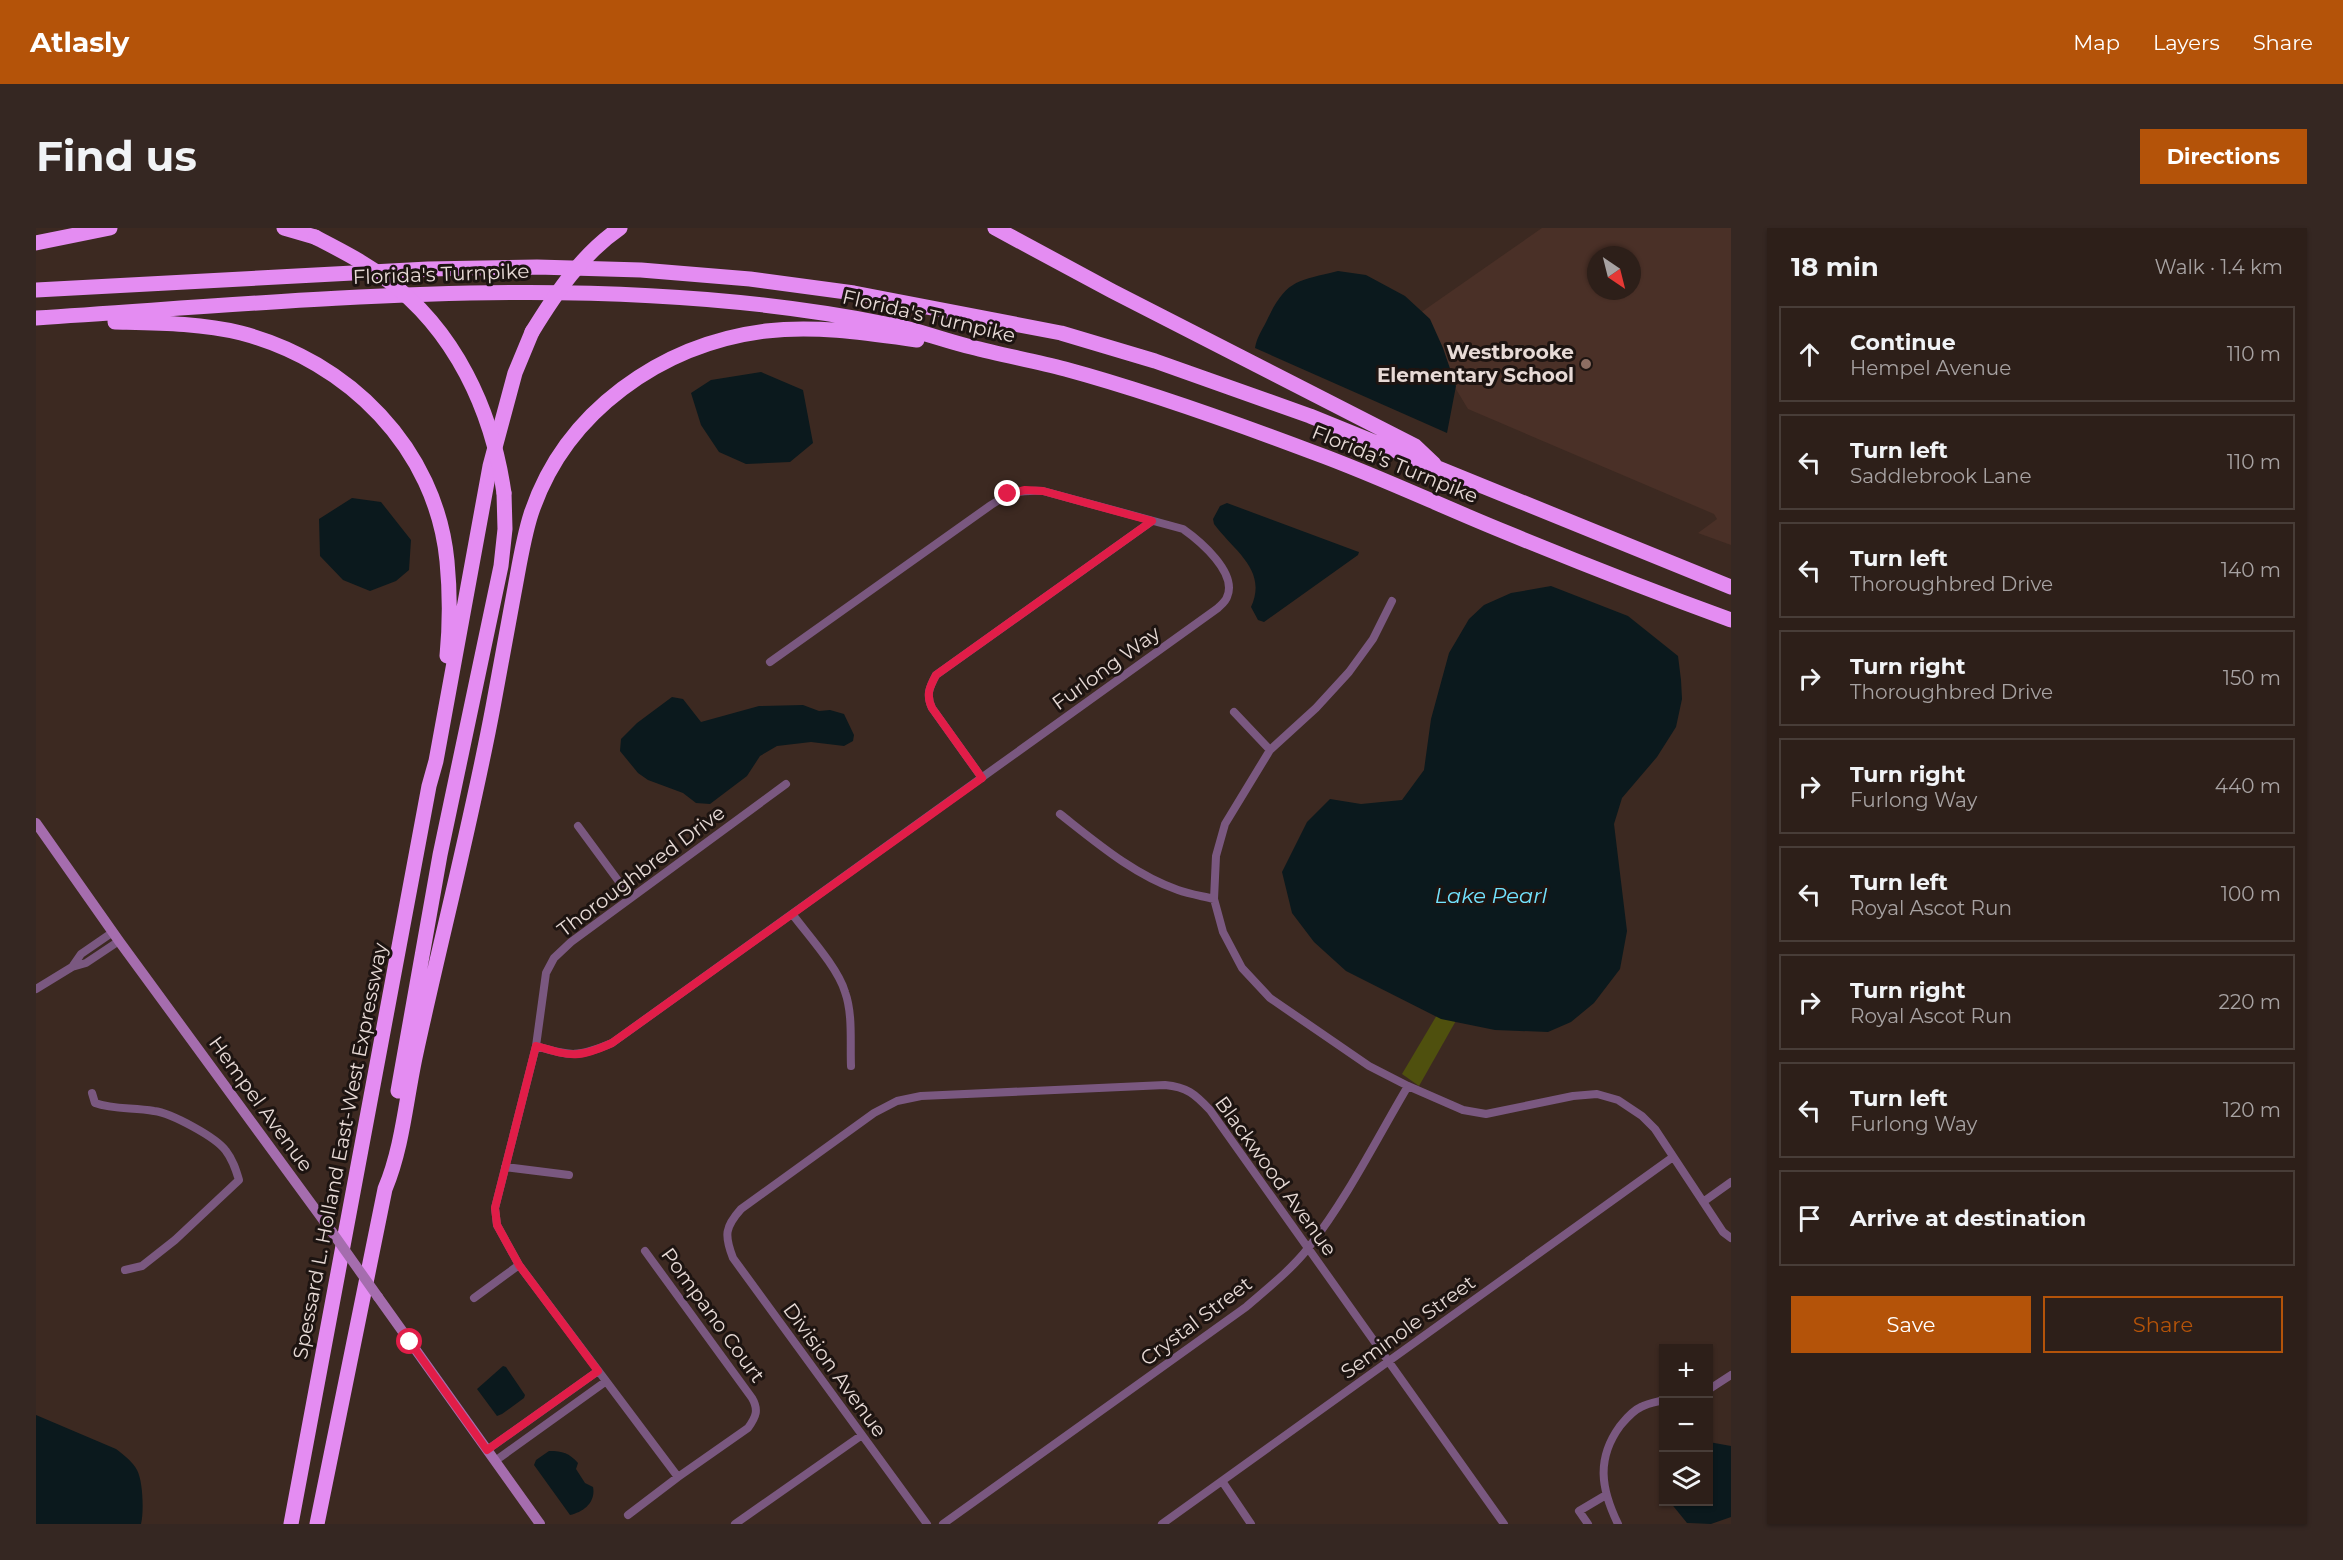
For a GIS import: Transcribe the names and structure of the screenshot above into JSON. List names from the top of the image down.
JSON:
{
  "streets": {
    "highway": ["Florida's Turnpike", "Spessard L. Holland East-West Expressway"],
    "street": [
      "Furlong Way",
      "Thoroughbred Drive",
      "Hempel Avenue",
      "Blackwood Avenue",
      "Pompano Court",
      "Crystal Street",
      "Seminole Street",
      "Division Avenue"
    ]
  },
  "crossings": [
    ["Furlong Way", "Thoroughbred Drive"],
    ["Thoroughbred Drive", "Pompano Court"],
    ["Blackwood Avenue", "Crystal Street"],
    ["Blackwood Avenue", "Seminole Street"],
    ["Blackwood Avenue", "Division Avenue"]
  ],
  "water": ["Lake Pearl"],
  "places": ["Westbrooke Elementary School"],
  "north": "bottom right",
  "page": {
    "header": "Atlasly",
    "nav": ["Map", "Layers", "Share"],
    "buttons": [
      "Directions",
      ["Save", "Share"]
    ],
    "title": "Find us",
    "heading": ["18 min", "Walk · 1.4 km"],
    "list": [
      ["Continue", "Hempel Avenue", "110 m"],
      ["Turn left", "Saddlebrook Lane", "110 m"],
      ["Turn left", "Thoroughbred Drive", "140 m"],
      ["Turn right", "Thoroughbred Drive", "150 m"],
      ["Turn right", "Furlong Way", "440 m"],
      ["Turn left", "Royal Ascot Run", "100 m"],
      ["Turn right", "Royal Ascot Run", "220 m"],
      ["Turn left", "Furlong Way", "120 m"],
      "Arrive at destination"
    ],
    "map_buttons": ["+", "−"]
  }
}
